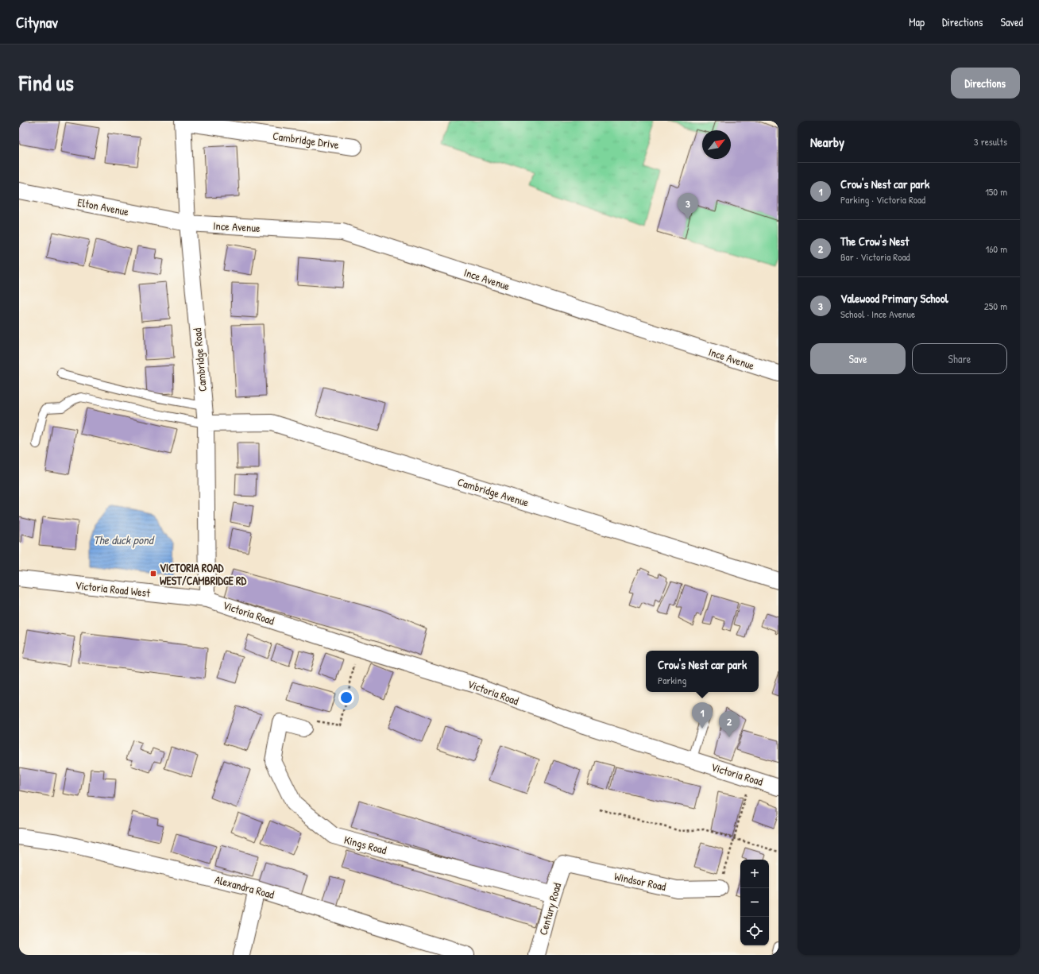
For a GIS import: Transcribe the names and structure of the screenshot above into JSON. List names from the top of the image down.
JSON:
{
  "streets": {
    "street": [
      "Cambridge Drive",
      "Elton Avenue",
      "Ince Avenue",
      "Cambridge Road",
      "Cambridge Avenue",
      "Victoria Road West",
      "Victoria Road",
      "Kings Road",
      "Windsor Road",
      "Alexandra Road",
      "Century Road"
    ]
  },
  "crossings": [
    ["Cambridge Drive", "Cambridge Road"],
    ["Elton Avenue", "Ince Avenue"],
    ["Elton Avenue", "Cambridge Road"],
    ["Ince Avenue", "Cambridge Road"],
    ["Cambridge Road", "Cambridge Avenue"],
    ["Cambridge Road", "Victoria Road West"],
    ["Cambridge Road", "Victoria Road"],
    ["Victoria Road West", "Victoria Road"],
    ["Kings Road", "Century Road"],
    ["Windsor Road", "Century Road"]
  ],
  "water": ["The duck pond"],
  "places": {
    "transit": ["VICTORIA ROAD WEST/CAMBRIDGE RD"]
  },
  "north": "top right",
  "page": {
    "header": "Citynav",
    "nav": ["Map", "Directions", "Saved"],
    "title": "Find us",
    "buttons": [
      "Directions",
      ["Save", "Share"]
    ],
    "heading": ["Nearby", "3 results"],
    "list": [
      {
        "mark": "1",
        "name": "Crow's Nest car park",
        "note": "Parking · Victoria Road",
        "value": "150 m"
      },
      {
        "mark": "2",
        "name": "The Crow's Nest",
        "note": "Bar · Victoria Road",
        "value": "160 m"
      },
      {
        "mark": "3",
        "name": "Valewood Primary School",
        "note": "School · Ince Avenue",
        "value": "250 m"
      }
    ],
    "pins": ["3", "1", "2"],
    "popup": ["Crow's Nest car park", "Parking"],
    "map_buttons": ["+", "−"]
  }
}
